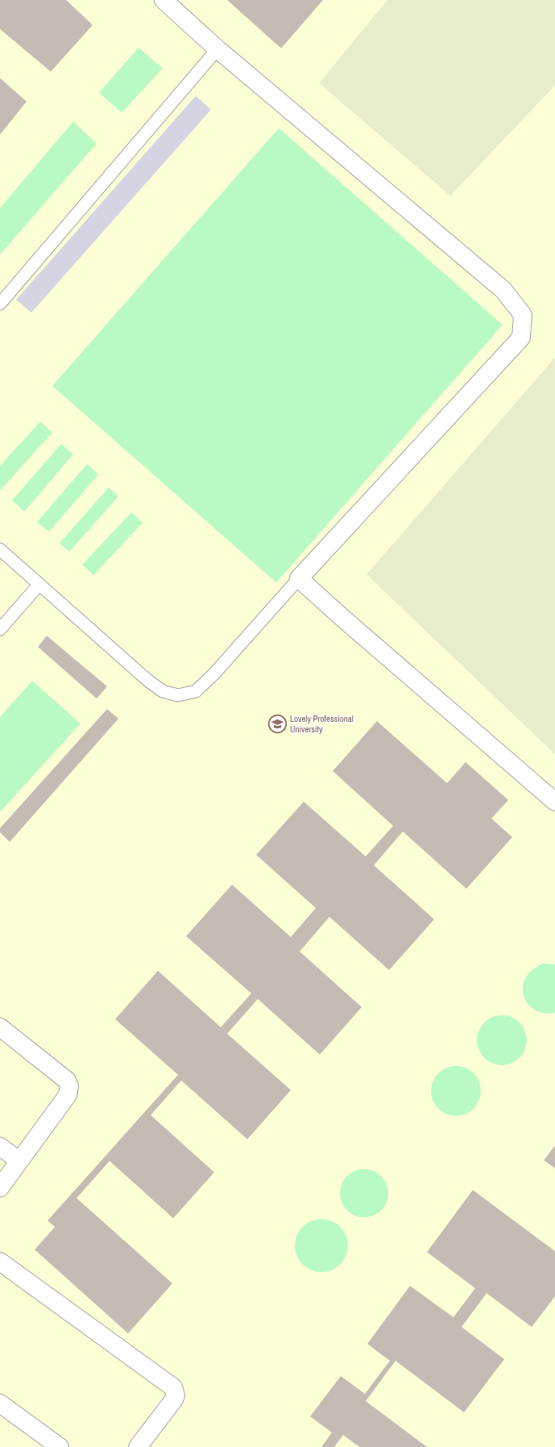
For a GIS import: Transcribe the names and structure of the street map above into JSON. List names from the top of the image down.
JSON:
{
  "places": {
    "school or university": ["Lovely Professional University"]
  }
}
